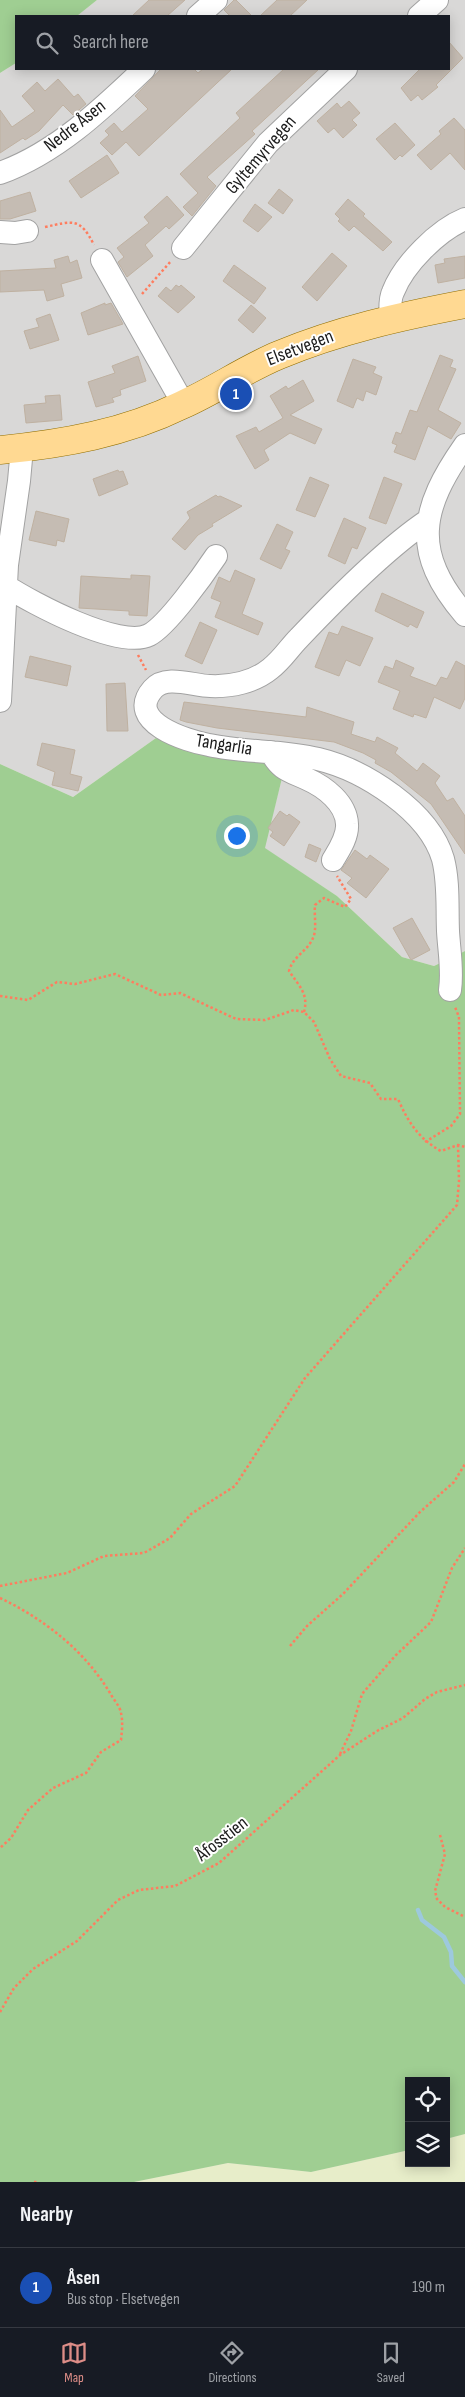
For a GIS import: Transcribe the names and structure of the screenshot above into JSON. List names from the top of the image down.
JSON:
{
  "streets": {
    "main road": ["Elsetvegen"],
    "street": ["Nedre Åsen", "Gyltemyrvegen", "Tangarlia"],
    "path": ["Åfosstien"]
  },
  "page": {
    "search": "Search here",
    "pins": "1",
    "heading": "Nearby",
    "list": [
      {
        "mark": "1",
        "name": "Åsen",
        "note": "Bus stop · Elsetvegen",
        "value": "190 m"
      }
    ],
    "nav": ["Map", "Directions", "Saved"]
  }
}
